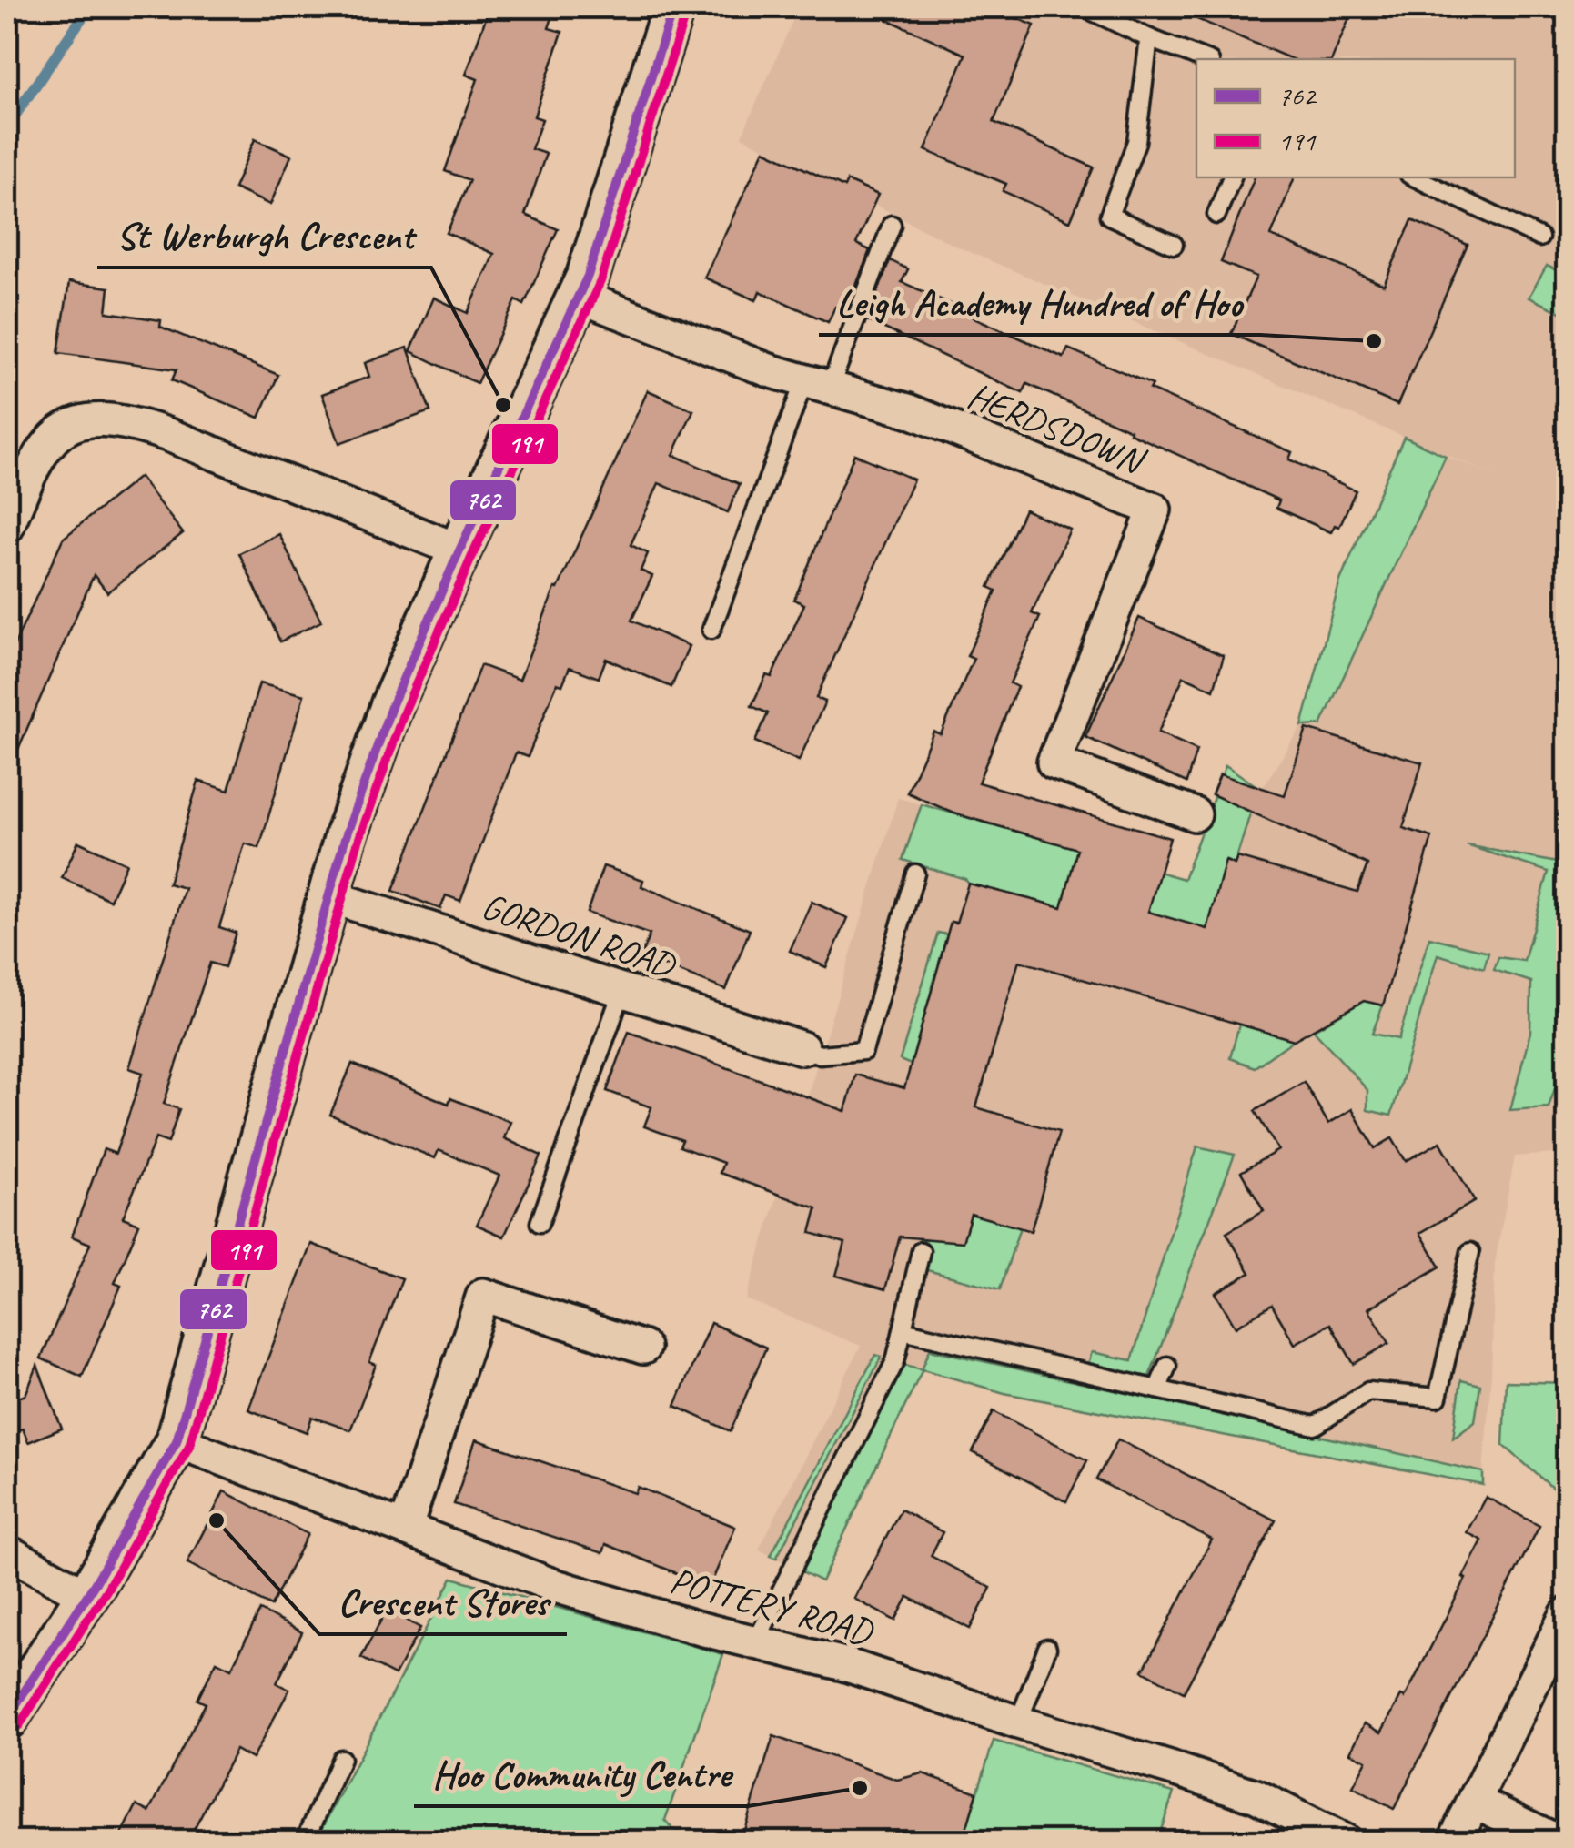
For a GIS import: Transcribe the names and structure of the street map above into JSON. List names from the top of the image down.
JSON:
{
  "streets": {
    "street": ["HERDSDOWN", "GORDON ROAD", "POTTERY ROAD"]
  },
  "places": [
    "Leigh Academy Hundred of Hoo",
    "St Werburgh Crescent",
    "Crescent Stores",
    "Hoo Community Centre"
  ],
  "lines": ["transit line 762", "transit line 191"],
  "legend": ["762", "191"]
}
